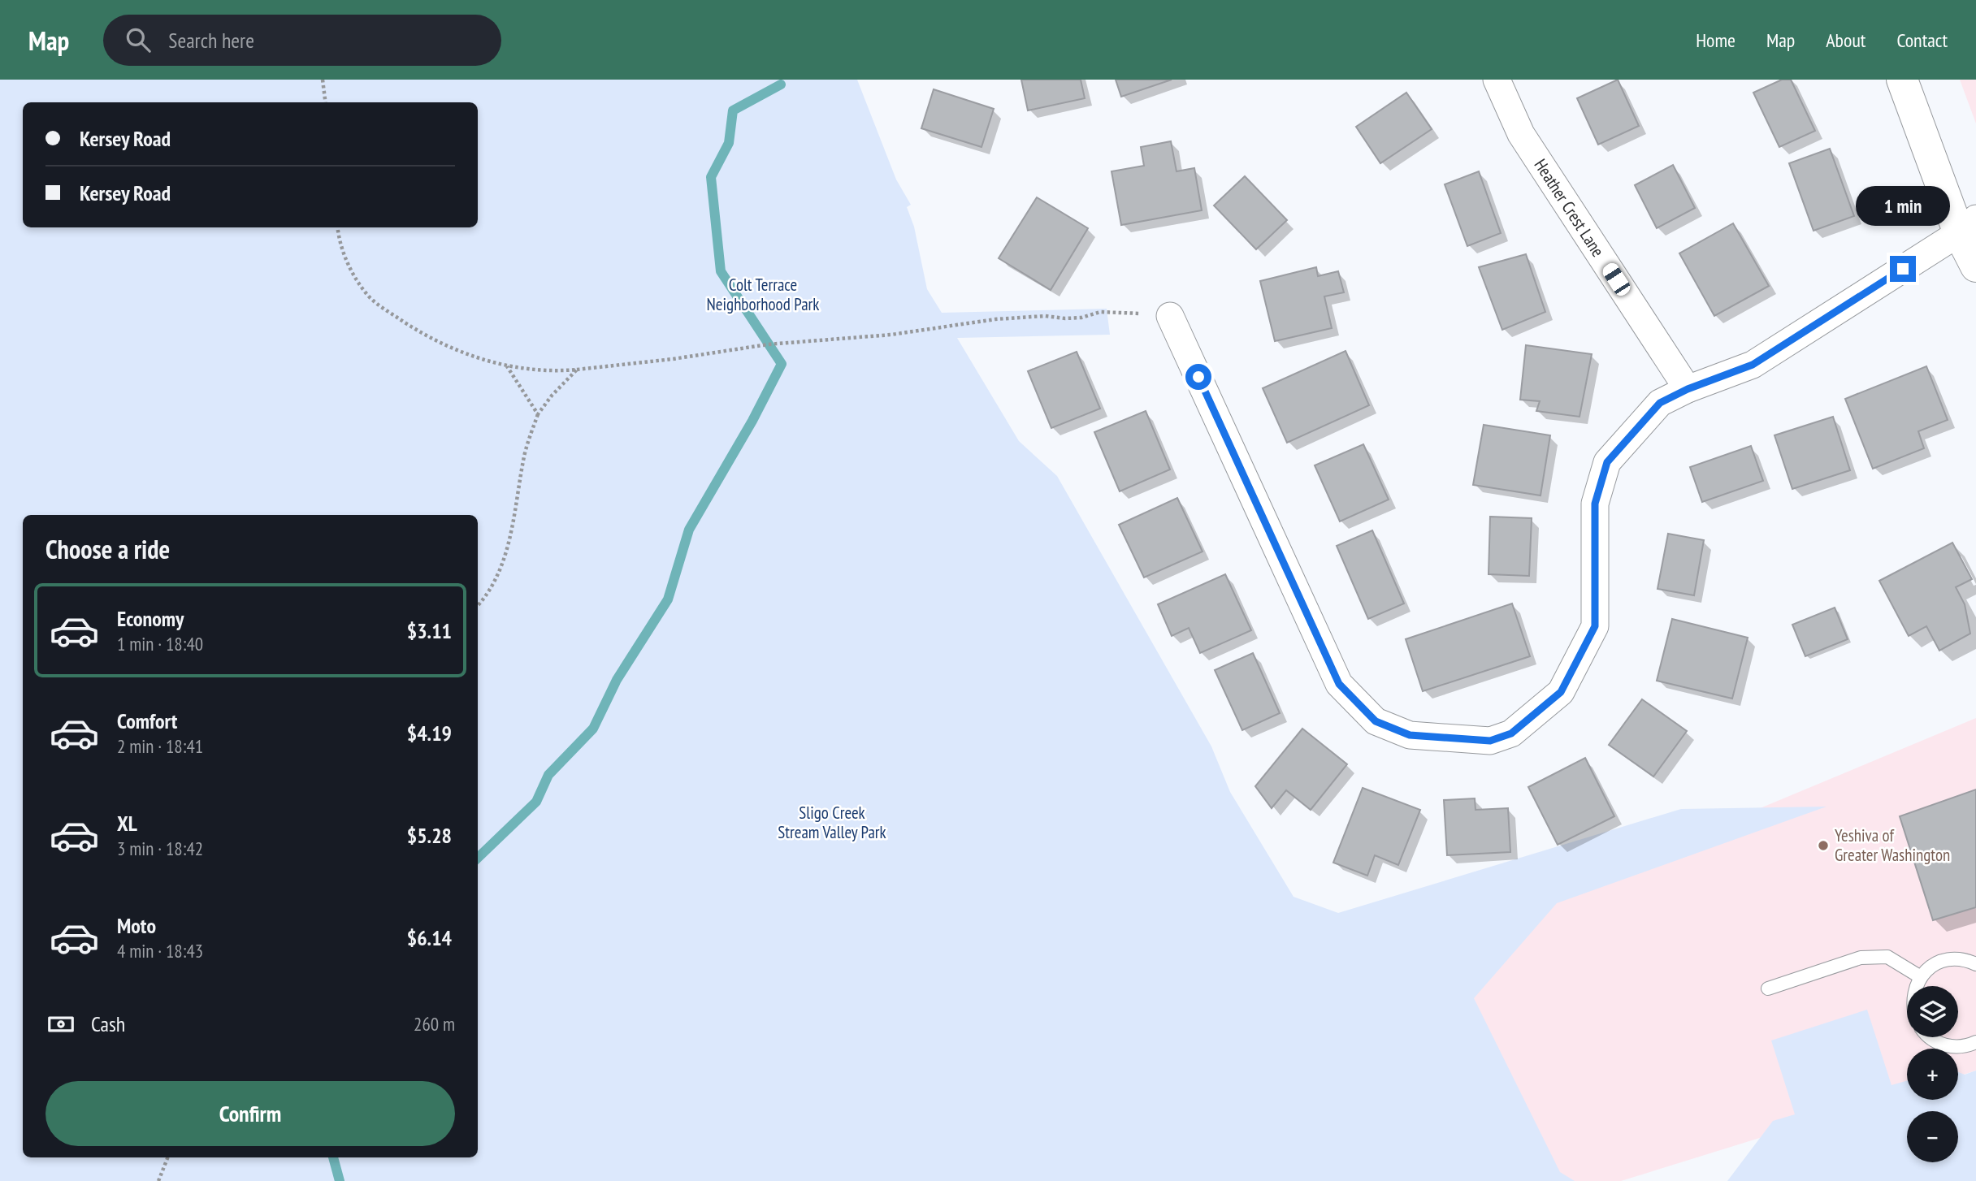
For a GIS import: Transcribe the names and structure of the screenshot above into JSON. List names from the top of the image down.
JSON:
{
  "streets": {
    "street": ["Heather Crest Lane"]
  },
  "parks": ["Colt Terrace Neighborhood Park", "Sligo Creek Stream Valley Park"],
  "places": ["Yeshiva of Greater Washington"],
  "page": {
    "header": "Map",
    "search": "Search here",
    "nav": [
      "Home",
      "Map",
      "About",
      "Contact"
    ],
    "banner": ["Kersey Road", "Kersey Road"],
    "bubble": "1 min",
    "heading": "Choose a ride",
    "list": [
      {
        "name": "Economy",
        "note": "1 min · 18:40",
        "value": "$3.11"
      },
      {
        "name": "Comfort",
        "note": "2 min · 18:41",
        "value": "$4.19"
      },
      {
        "name": "XL",
        "note": "3 min · 18:42",
        "value": "$5.28"
      },
      {
        "name": "Moto",
        "note": "4 min · 18:43",
        "value": "$6.14"
      }
    ],
    "map_buttons": ["+", "−"],
    "pay": ["Cash", "260 m"],
    "buttons": "Confirm"
  }
}
